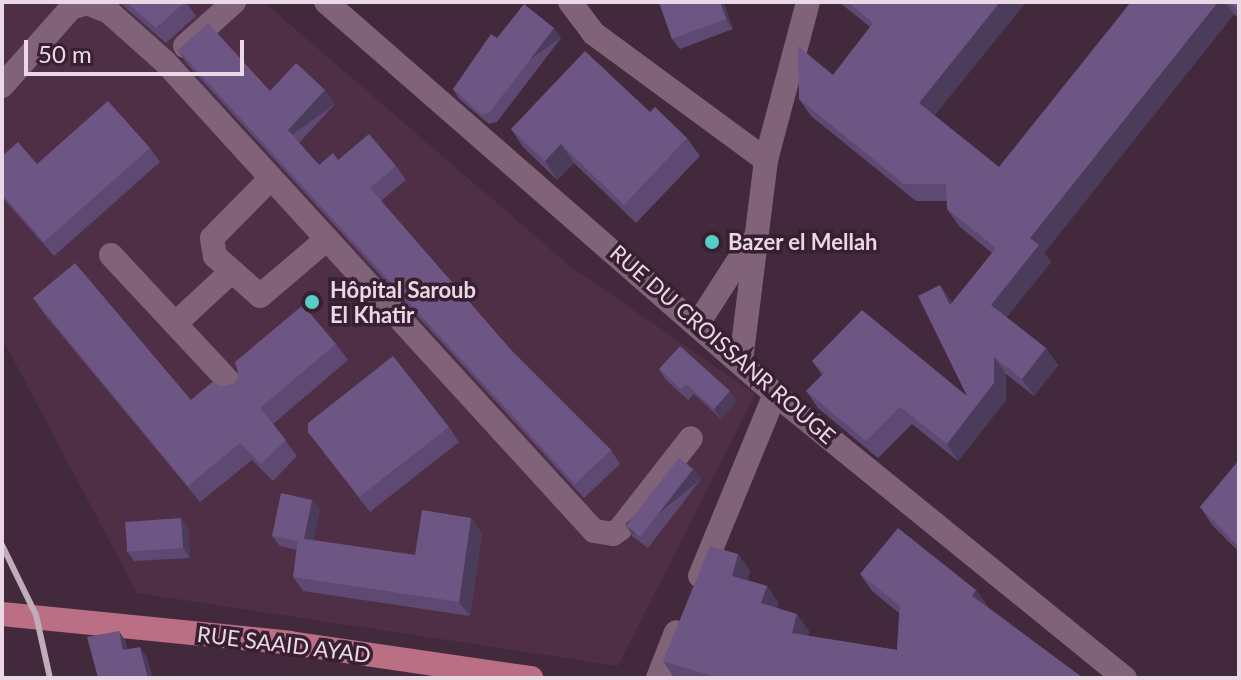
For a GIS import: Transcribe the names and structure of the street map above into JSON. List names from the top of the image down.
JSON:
{
  "streets": {
    "main road": ["RUE SAAID AYAD"],
    "street": ["RUE DU CROISSANR ROUGE"]
  },
  "places": ["Bazer el Mellah", "Hôpital Saroub El Khatir"],
  "scale_bar": "50 m"
}
